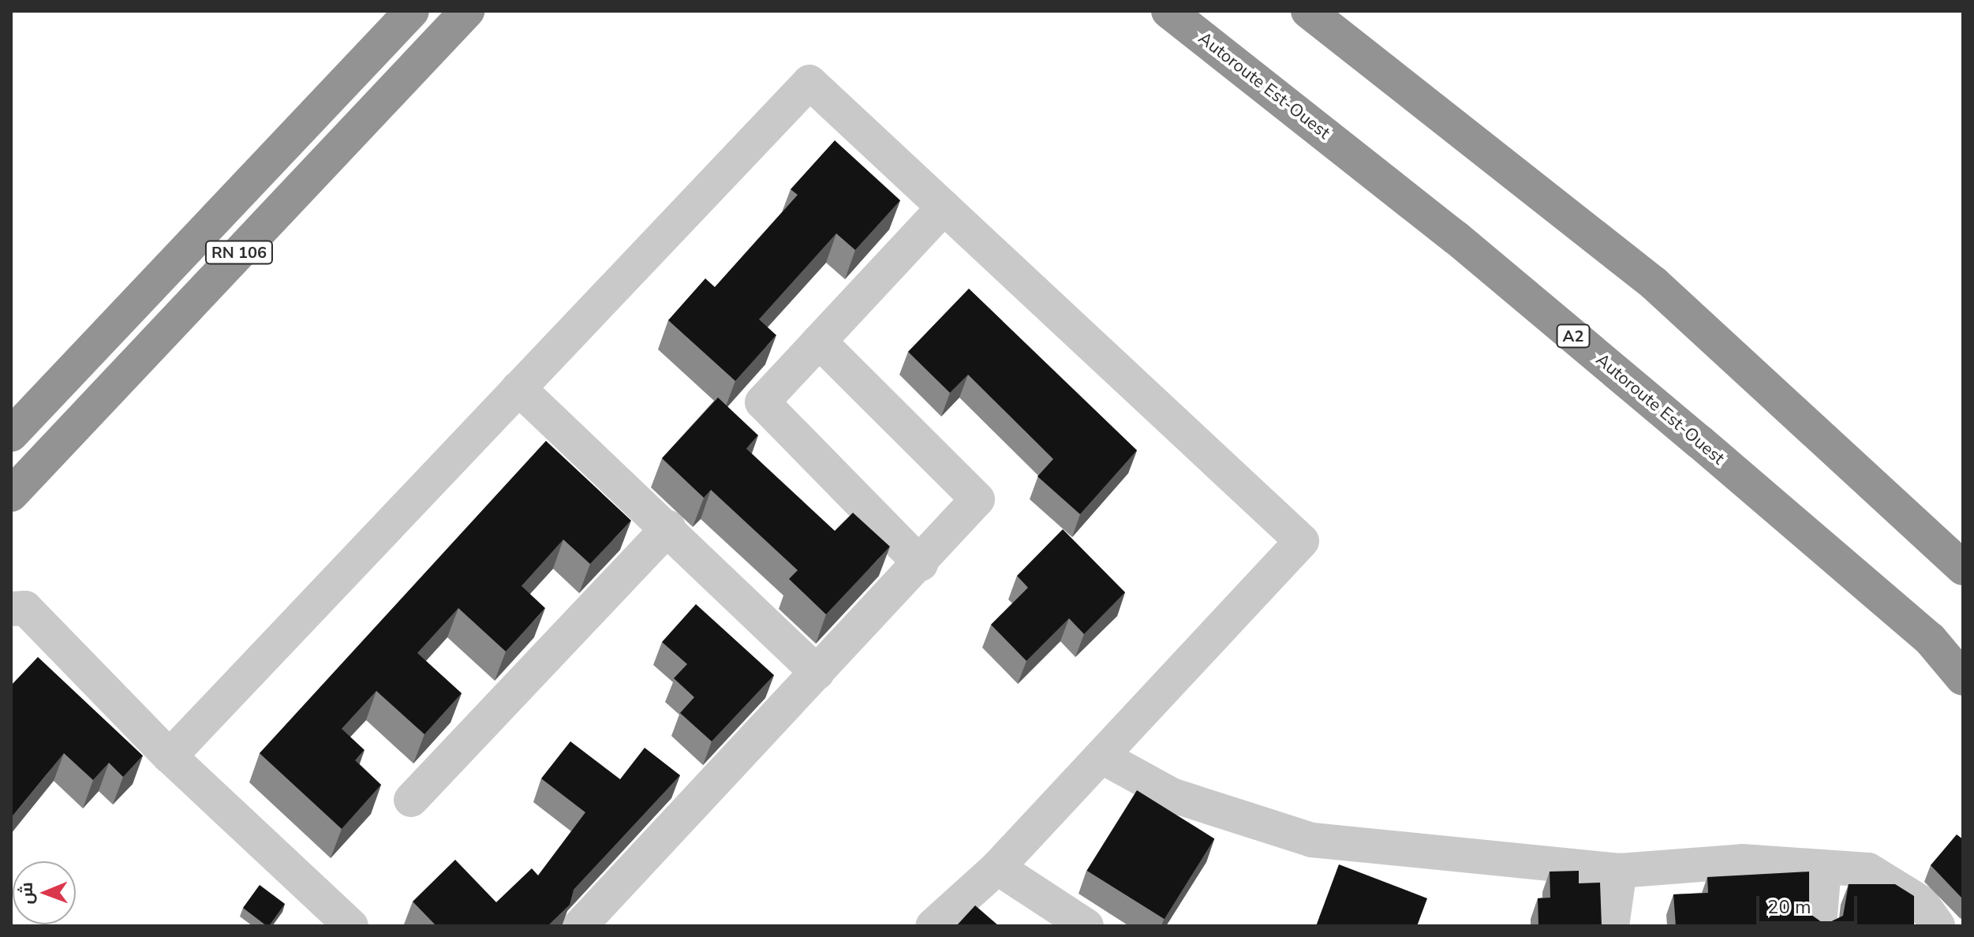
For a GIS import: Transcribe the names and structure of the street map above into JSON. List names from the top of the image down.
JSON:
{
  "streets": {
    "highway": ["Autoroute Est-Ouest", "RN 106", "A2"]
  },
  "scale_bar": "20 m",
  "north": "left"
}
